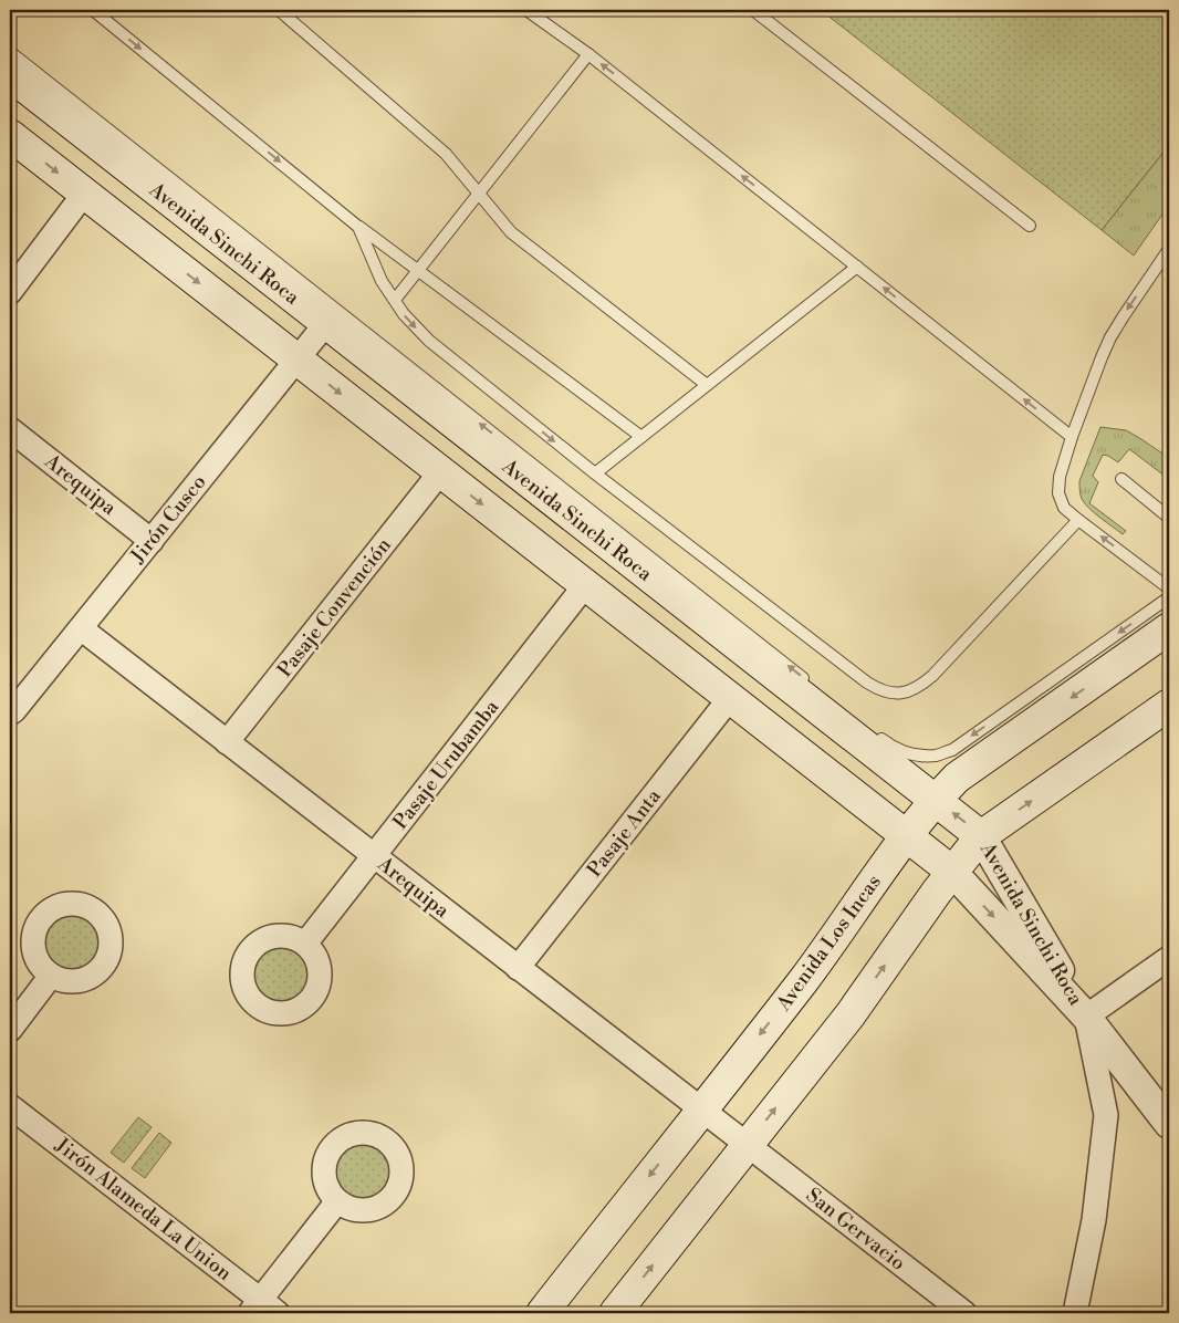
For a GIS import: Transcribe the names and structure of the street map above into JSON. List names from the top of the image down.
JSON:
{
  "streets": {
    "main road": ["Avenida Sinchi Roca", "Avenida Los Incas"],
    "street": [
      "Arequipa",
      "Jirón Cusco",
      "Pasaje Convención",
      "Pasaje Urubamba",
      "Pasaje Anta",
      "Jirón Alameda La Union",
      "San Gervacio"
    ]
  },
  "crossings": [
    ["Avenida Sinchi Roca", "Jirón Cusco"],
    ["Avenida Sinchi Roca", "Pasaje Convención"],
    ["Avenida Sinchi Roca", "Pasaje Urubamba"],
    ["Avenida Sinchi Roca", "Pasaje Anta"],
    ["Avenida Sinchi Roca", "Avenida Los Incas"],
    ["Arequipa", "Jirón Cusco"],
    ["Arequipa", "Pasaje Convención"],
    ["Arequipa", "Pasaje Urubamba"],
    ["Arequipa", "Pasaje Anta"],
    ["Arequipa", "Avenida Los Incas"],
    ["Arequipa", "San Gervacio"]
  ]
}
